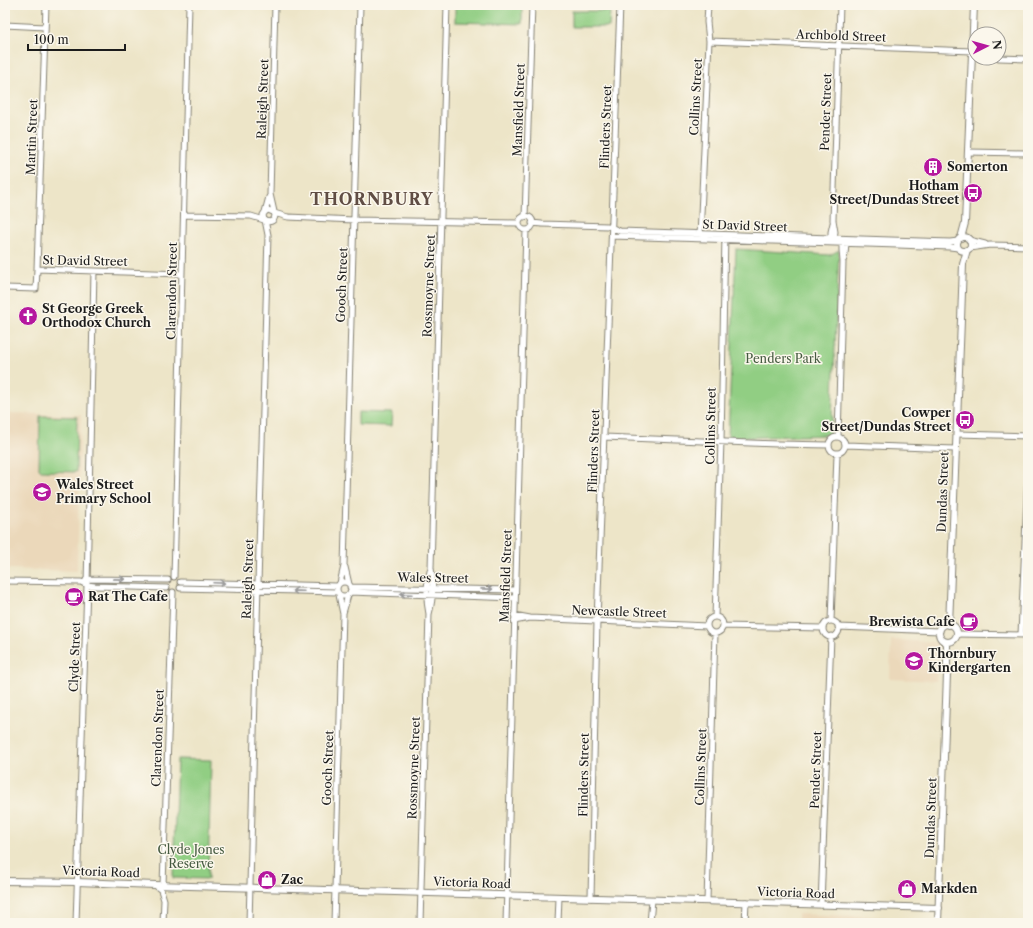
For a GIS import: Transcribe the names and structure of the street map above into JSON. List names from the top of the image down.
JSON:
{
  "streets": {
    "street": [
      "Archbold Street",
      "Collins Street",
      "Raleigh Street",
      "Mansfield Street",
      "Pender Street",
      "Flinders Street",
      "Martin Street",
      "St David Street",
      "Gooch Street",
      "Rossmoyne Street",
      "Clarendon Street",
      "Dundas Street",
      "Wales Street",
      "Newcastle Street",
      "Clyde Street",
      "Victoria Road"
    ]
  },
  "crossings": [
    ["Archbold Street", "Collins Street"],
    ["Archbold Street", "Pender Street"],
    ["Collins Street", "St David Street"],
    ["Collins Street", "Newcastle Street"],
    ["Collins Street", "Victoria Road"],
    ["Raleigh Street", "Victoria Road"],
    ["Mansfield Street", "St David Street"],
    ["Mansfield Street", "Wales Street"],
    ["Mansfield Street", "Victoria Road"],
    ["Pender Street", "St David Street"],
    ["Pender Street", "Victoria Road"],
    ["Flinders Street", "St David Street"],
    ["Flinders Street", "Newcastle Street"],
    ["Flinders Street", "Victoria Road"],
    ["Martin Street", "St David Street"],
    ["St David Street", "Clarendon Street"],
    ["St David Street", "Dundas Street"],
    ["St David Street", "Clyde Street"],
    ["Gooch Street", "Wales Street"],
    ["Gooch Street", "Victoria Road"],
    ["Rossmoyne Street", "Wales Street"],
    ["Rossmoyne Street", "Victoria Road"],
    ["Clarendon Street", "Victoria Road"],
    ["Dundas Street", "Victoria Road"],
    ["Clyde Street", "Victoria Road"]
  ],
  "districts": ["THORNBURY"],
  "parks": ["Penders Park", "Clyde Jones Reserve"],
  "places": {
    "building": ["Somerton"],
    "bus stop": ["Hotham Street/Dundas Street", "Cowper Street/Dundas Street"],
    "church": ["St George Greek Orthodox Church"],
    "school or university": ["Wales Street Primary School", "Thornbury Kindergarten"],
    "cafe": ["Rat The Cafe", "Brewista Cafe"],
    "shop": ["Zac", "Markden"]
  },
  "scale_bar": "100 m",
  "north": "right"
}
